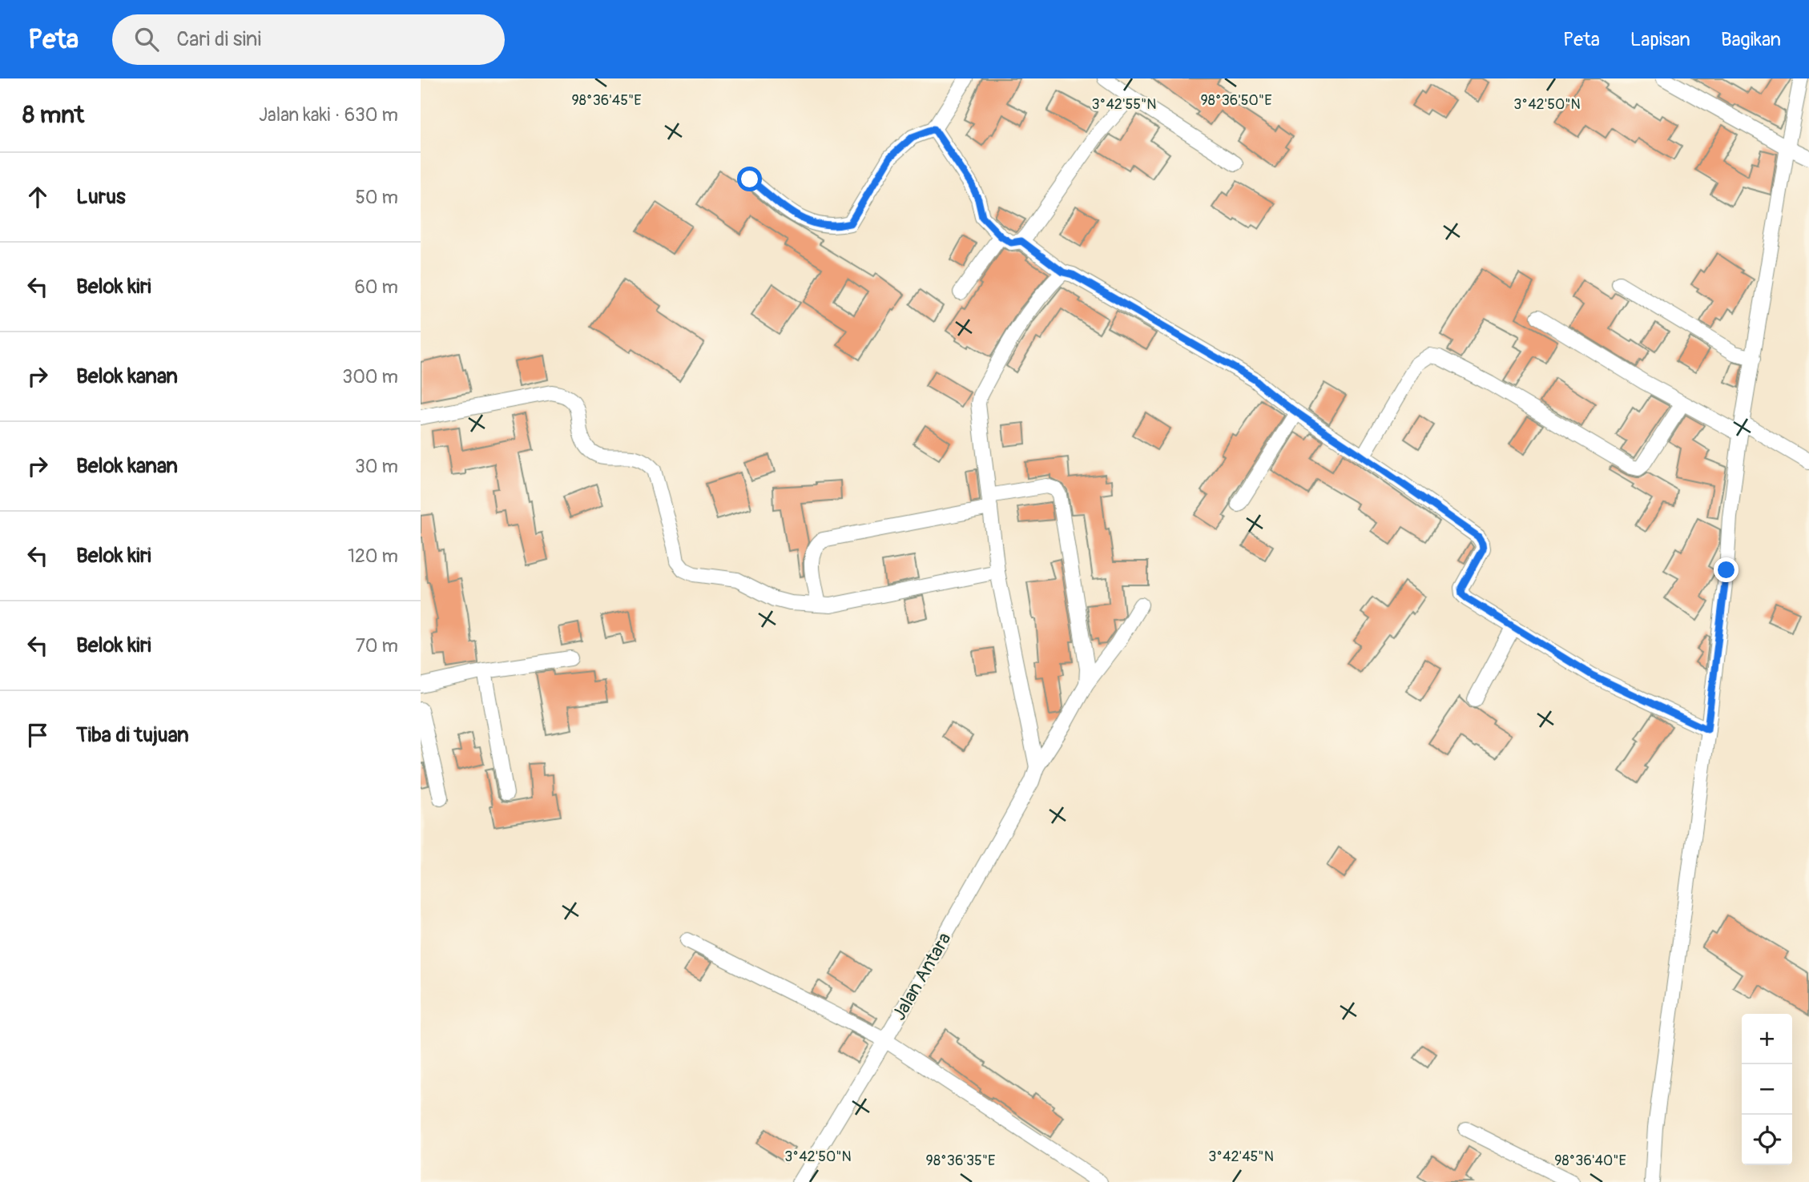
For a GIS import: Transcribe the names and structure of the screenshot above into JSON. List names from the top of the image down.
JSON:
{
  "streets": {
    "street": ["Jalan Antara"]
  },
  "page": {
    "header": "Peta",
    "search": "Cari di sini",
    "nav": ["Peta", "Lapisan", "Bagikan"],
    "heading": ["8 mnt", "Jalan kaki · 630 m"],
    "list": [
      ["Lurus", "50 m"],
      ["Belok kiri", "60 m"],
      ["Belok kanan", "300 m"],
      ["Belok kanan", "30 m"],
      ["Belok kiri", "120 m"],
      ["Belok kiri", "70 m"],
      "Tiba di tujuan"
    ],
    "map_buttons": ["+", "−"]
  },
  "coordinates": [
    "98°36'45\"E",
    "98°36'50\"E",
    "3°42'50\"N",
    "3°42'55\"N",
    "3°42'45\"N",
    "98°36'35\"E",
    "98°36'40\"E"
  ]
}
